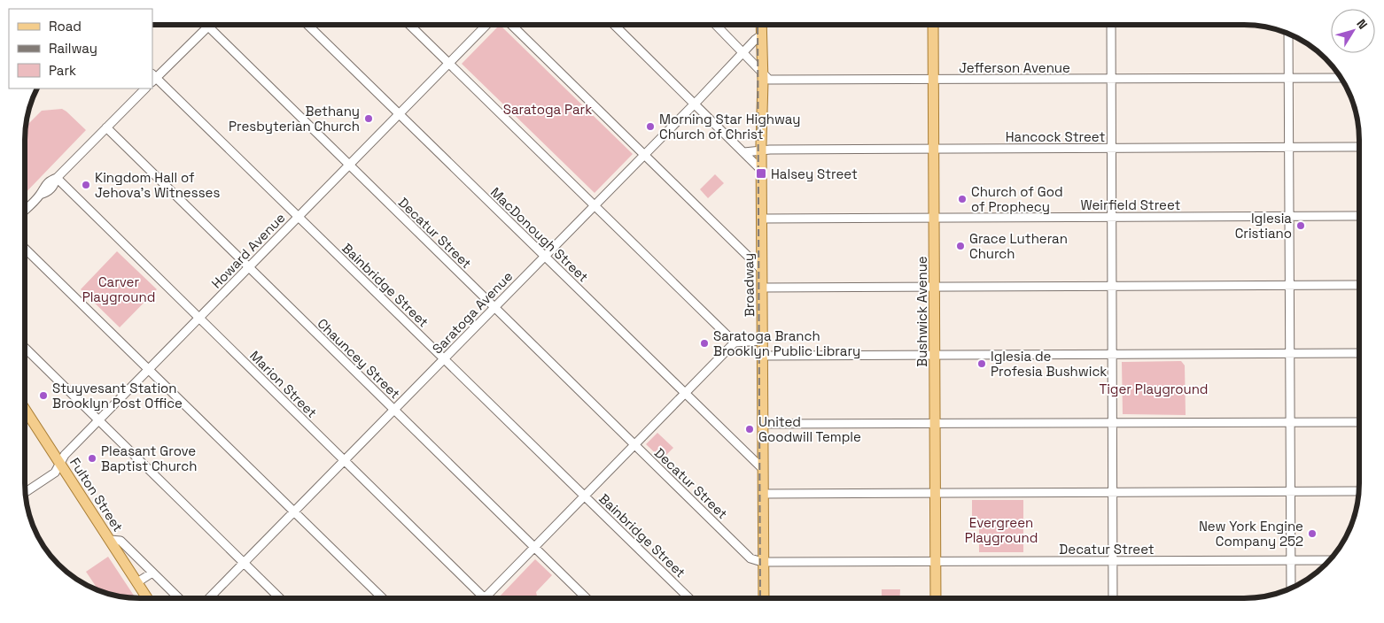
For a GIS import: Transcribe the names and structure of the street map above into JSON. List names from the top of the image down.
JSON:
{
  "streets": {
    "main road": ["Broadway", "Bushwick Avenue", "Fulton Street"],
    "street": [
      "Jefferson Avenue",
      "Hancock Street",
      "Weirfield Street",
      "Decatur Street",
      "MacDonough Street",
      "Howard Avenue",
      "Bainbridge Street",
      "Saratoga Avenue",
      "Chauncey Street",
      "Marion Street"
    ]
  },
  "crossings": [
    ["Jefferson Avenue", "Broadway"],
    ["Jefferson Avenue", "Bushwick Avenue"],
    ["Hancock Street", "Broadway"],
    ["Hancock Street", "Bushwick Avenue"],
    ["Weirfield Street", "Broadway"],
    ["Weirfield Street", "Bushwick Avenue"],
    ["Decatur Street", "Howard Avenue"],
    ["Decatur Street", "Broadway"],
    ["Decatur Street", "Bushwick Avenue"],
    ["Decatur Street", "Saratoga Avenue"],
    ["MacDonough Street", "Howard Avenue"],
    ["MacDonough Street", "Broadway"],
    ["MacDonough Street", "Saratoga Avenue"],
    ["Howard Avenue", "Bainbridge Street"],
    ["Howard Avenue", "Chauncey Street"],
    ["Howard Avenue", "Marion Street"],
    ["Howard Avenue", "Fulton Street"],
    ["Bainbridge Street", "Saratoga Avenue"],
    ["Broadway", "Saratoga Avenue"],
    ["Saratoga Avenue", "Chauncey Street"],
    ["Saratoga Avenue", "Marion Street"]
  ],
  "parks": [
    "Saratoga Park",
    "Carver Playground",
    "Tiger Playground",
    "Evergreen Playground"
  ],
  "places": {
    "other": [
      "Bethany Presbyterian Church",
      "Morning Star Highway Church of Christ",
      "Kingdom Hall of Jehova's Witnesses",
      "Church of God of Prophecy",
      "Iglesia Cristiano",
      "Grace Lutheran Church",
      "Saratoga Branch Brooklyn Public Library",
      "Iglesia de Profesia Bushwick",
      "Stuyvesant Station Brooklyn Post Office",
      "United Goodwill Temple",
      "Pleasant Grove Baptist Church",
      "New York Engine Company 252"
    ],
    "transit": ["Halsey Street"]
  },
  "legend": ["Road", "Railway", "Park"],
  "north": "top right"
}
